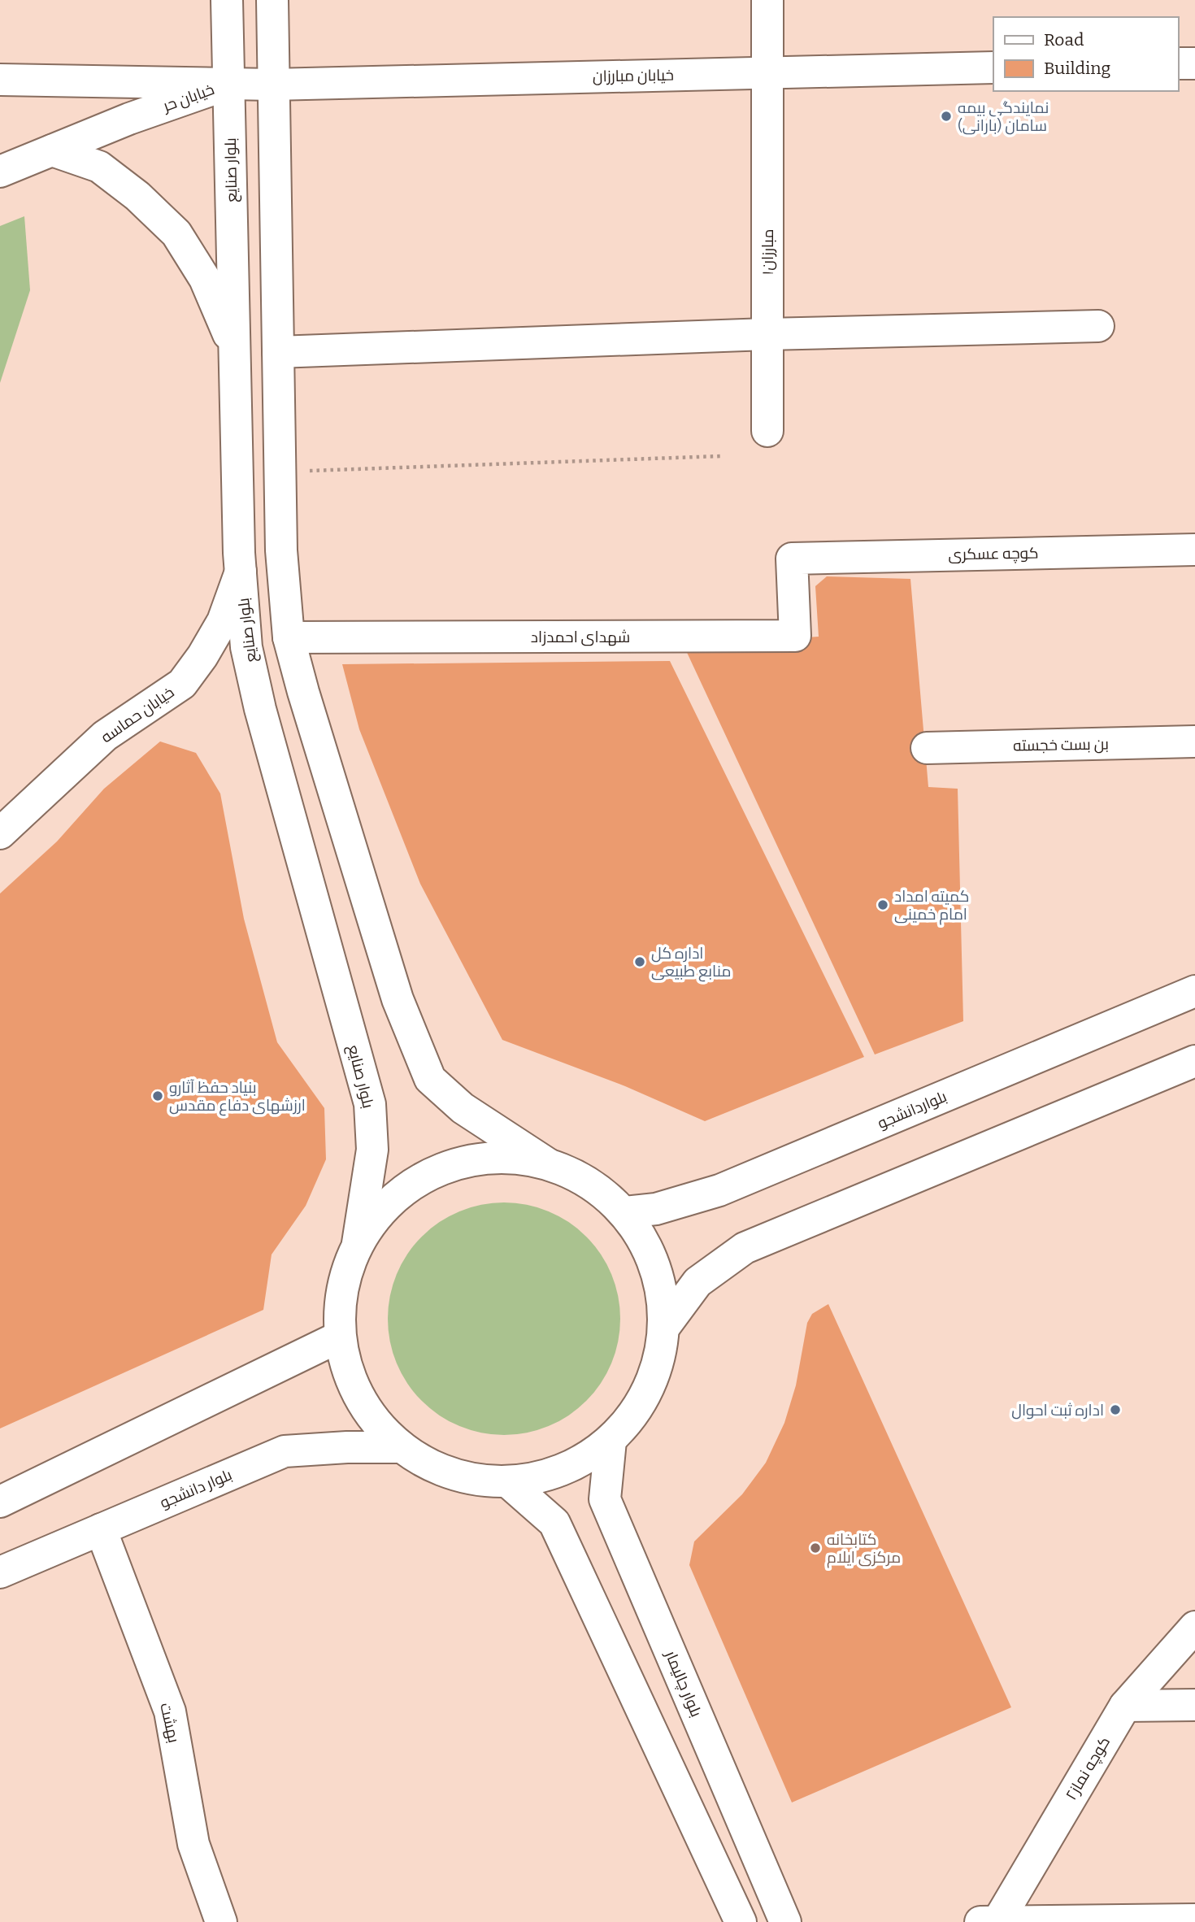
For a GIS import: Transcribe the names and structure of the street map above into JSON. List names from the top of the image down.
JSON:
{
  "streets": {
    "street": [
      "خیابان مبارزان",
      "خیابان حر",
      "بلوار صنایع",
      "مبارزان۱",
      "کوچه عسکری",
      "شهدای احمدزاد",
      "خیابان حماسه",
      "بن بست خجسته",
      "بلواردانشجو",
      "بلوار دانشجو",
      "بلوار چالیمار",
      "بهشت",
      "کوچه نماز۲"
    ]
  },
  "crossings": [
    ["خیابان مبارزان", "خیابان حر"],
    ["خیابان مبارزان", "بلوار صنایع"],
    ["خیابان مبارزان", "مبارزان۱"],
    ["خیابان حر", "بلوار صنایع"],
    ["بلوار صنایع", "خیابان حماسه"],
    ["کوچه عسکری", "شهدای احمدزاد"],
    ["بلوار دانشجو", "بهشت"]
  ],
  "places": [
    "نمایندگی بیمه سامان (بارانی)",
    "کمیته امداد امام خمینی",
    "اداره کل منابع طبیعی",
    "بنیاد حفظ آثارو ارزشهای دفاع مقدس",
    "اداره ثبت احوال",
    "کتابخانه مرکزی ایلام"
  ],
  "legend": ["Road", "Building"]
}
